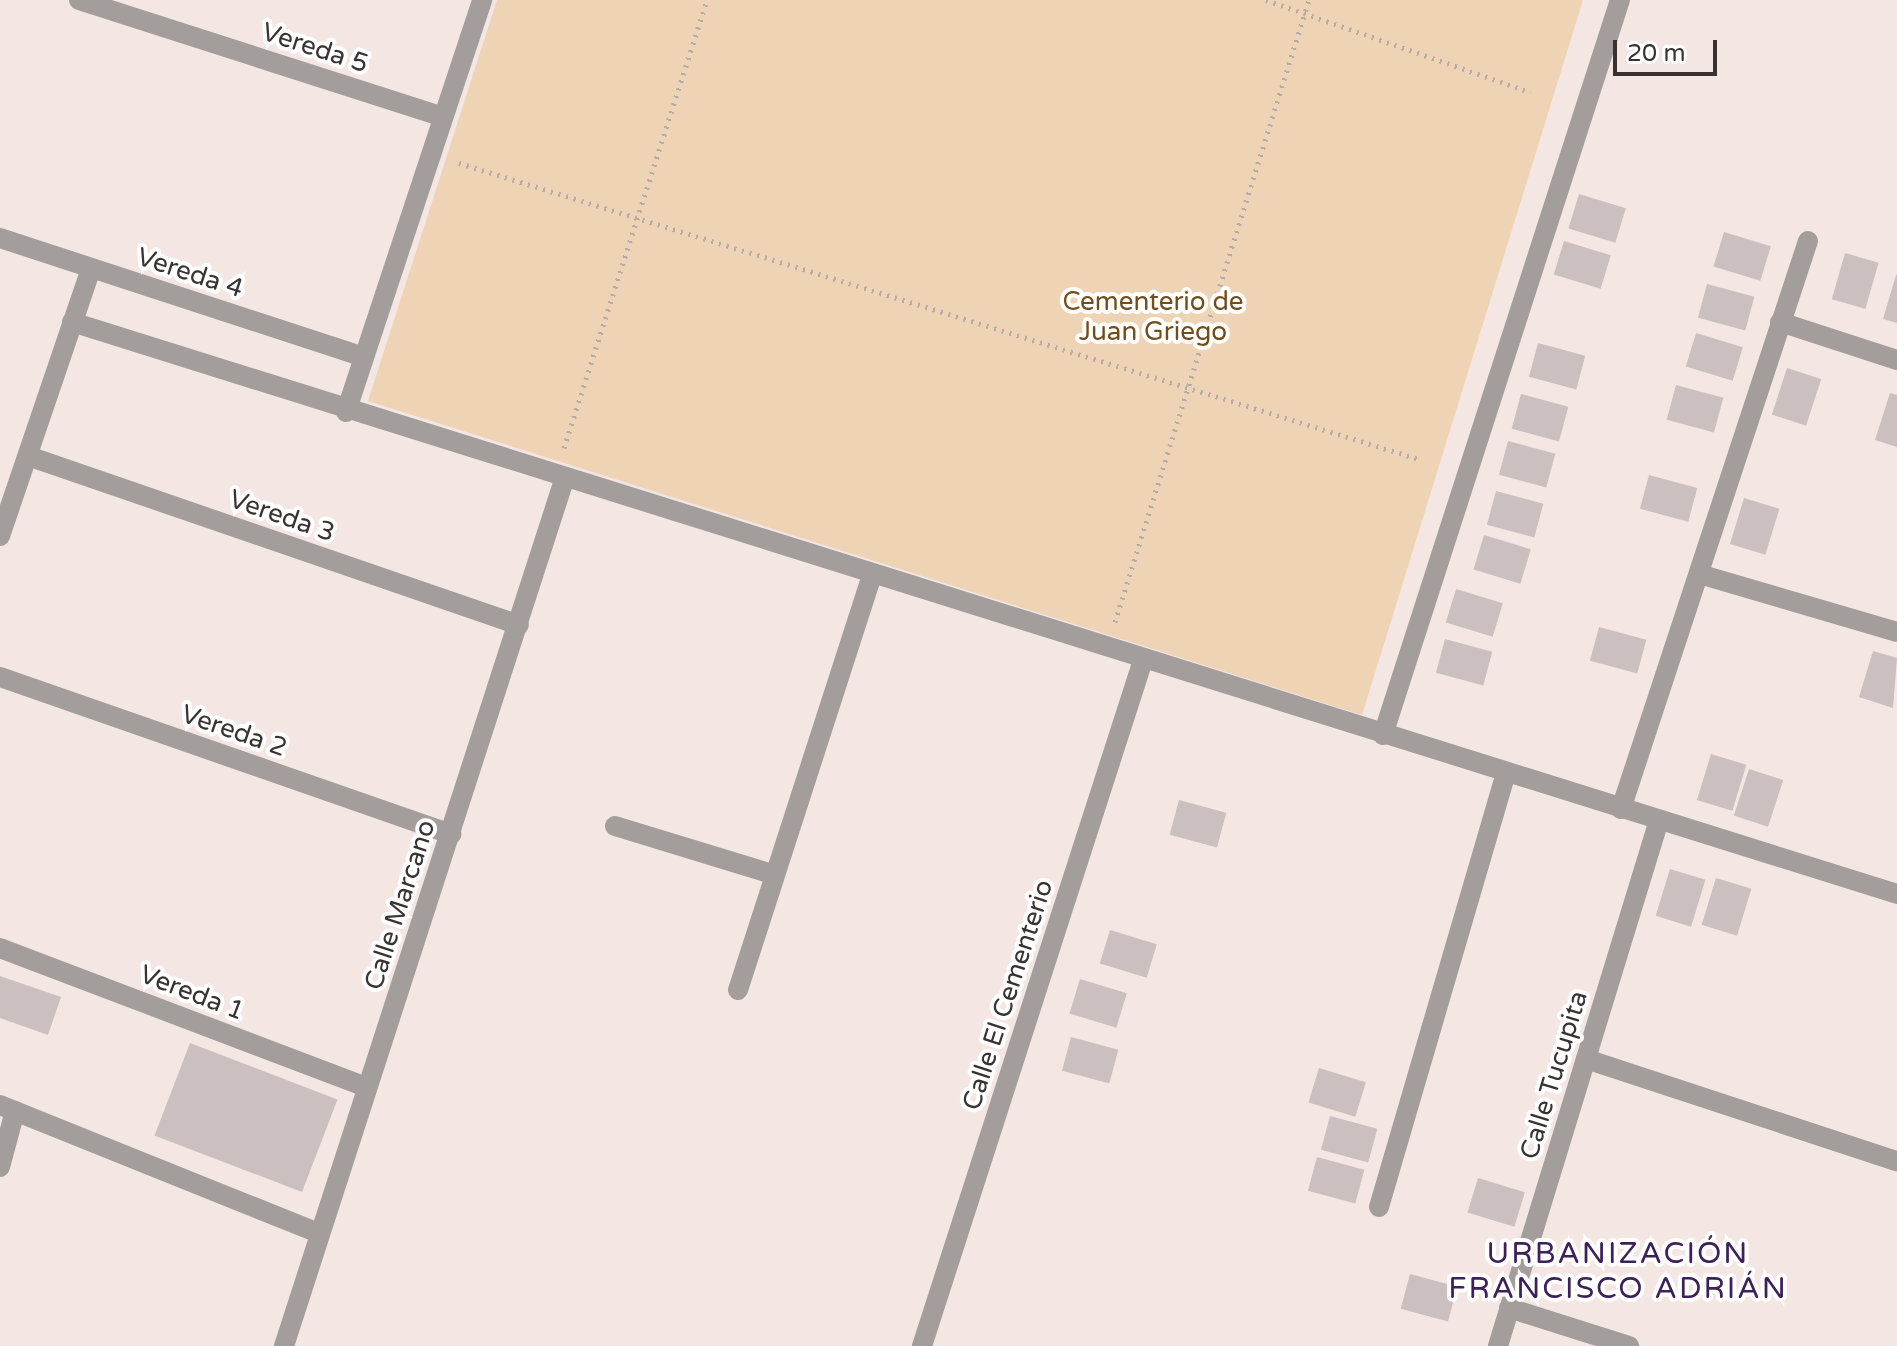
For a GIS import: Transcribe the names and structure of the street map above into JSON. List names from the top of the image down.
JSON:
{
  "streets": {
    "street": [
      "Vereda 5",
      "Vereda 4",
      "Vereda 3",
      "Vereda 2",
      "Calle Marcano",
      "Vereda 1",
      "Calle El Cementerio",
      "Calle Tucupita"
    ]
  },
  "crossings": [
    ["Vereda 3", "Calle Marcano"],
    ["Vereda 2", "Calle Marcano"],
    ["Calle Marcano", "Vereda 1"]
  ],
  "districts": ["URBANIZACIÓN FRANCISCO ADRIÁN"],
  "parks": ["Cementerio de Juan Griego"],
  "scale_bar": "20 m"
}
